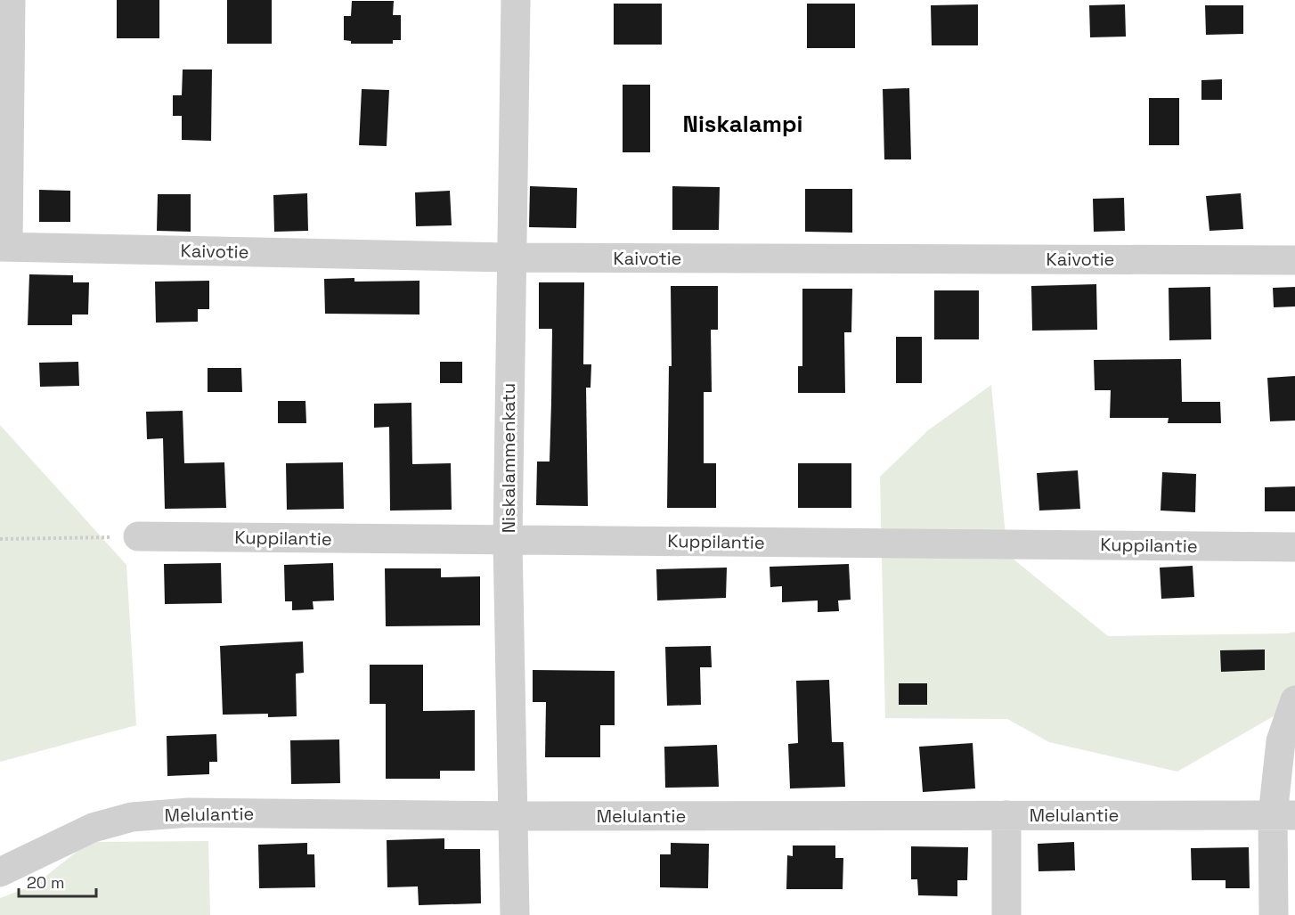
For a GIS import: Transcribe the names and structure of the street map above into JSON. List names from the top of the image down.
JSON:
{
  "streets": {
    "street": [
      "Kaivotie",
      "Niskalammenkatu",
      "Kuppilantie",
      "Melulantie"
    ]
  },
  "crossings": [
    ["Kaivotie", "Niskalammenkatu"],
    ["Niskalammenkatu", "Kuppilantie"],
    ["Niskalammenkatu", "Melulantie"]
  ],
  "districts": ["Niskalampi"],
  "scale_bar": "20 m"
}
